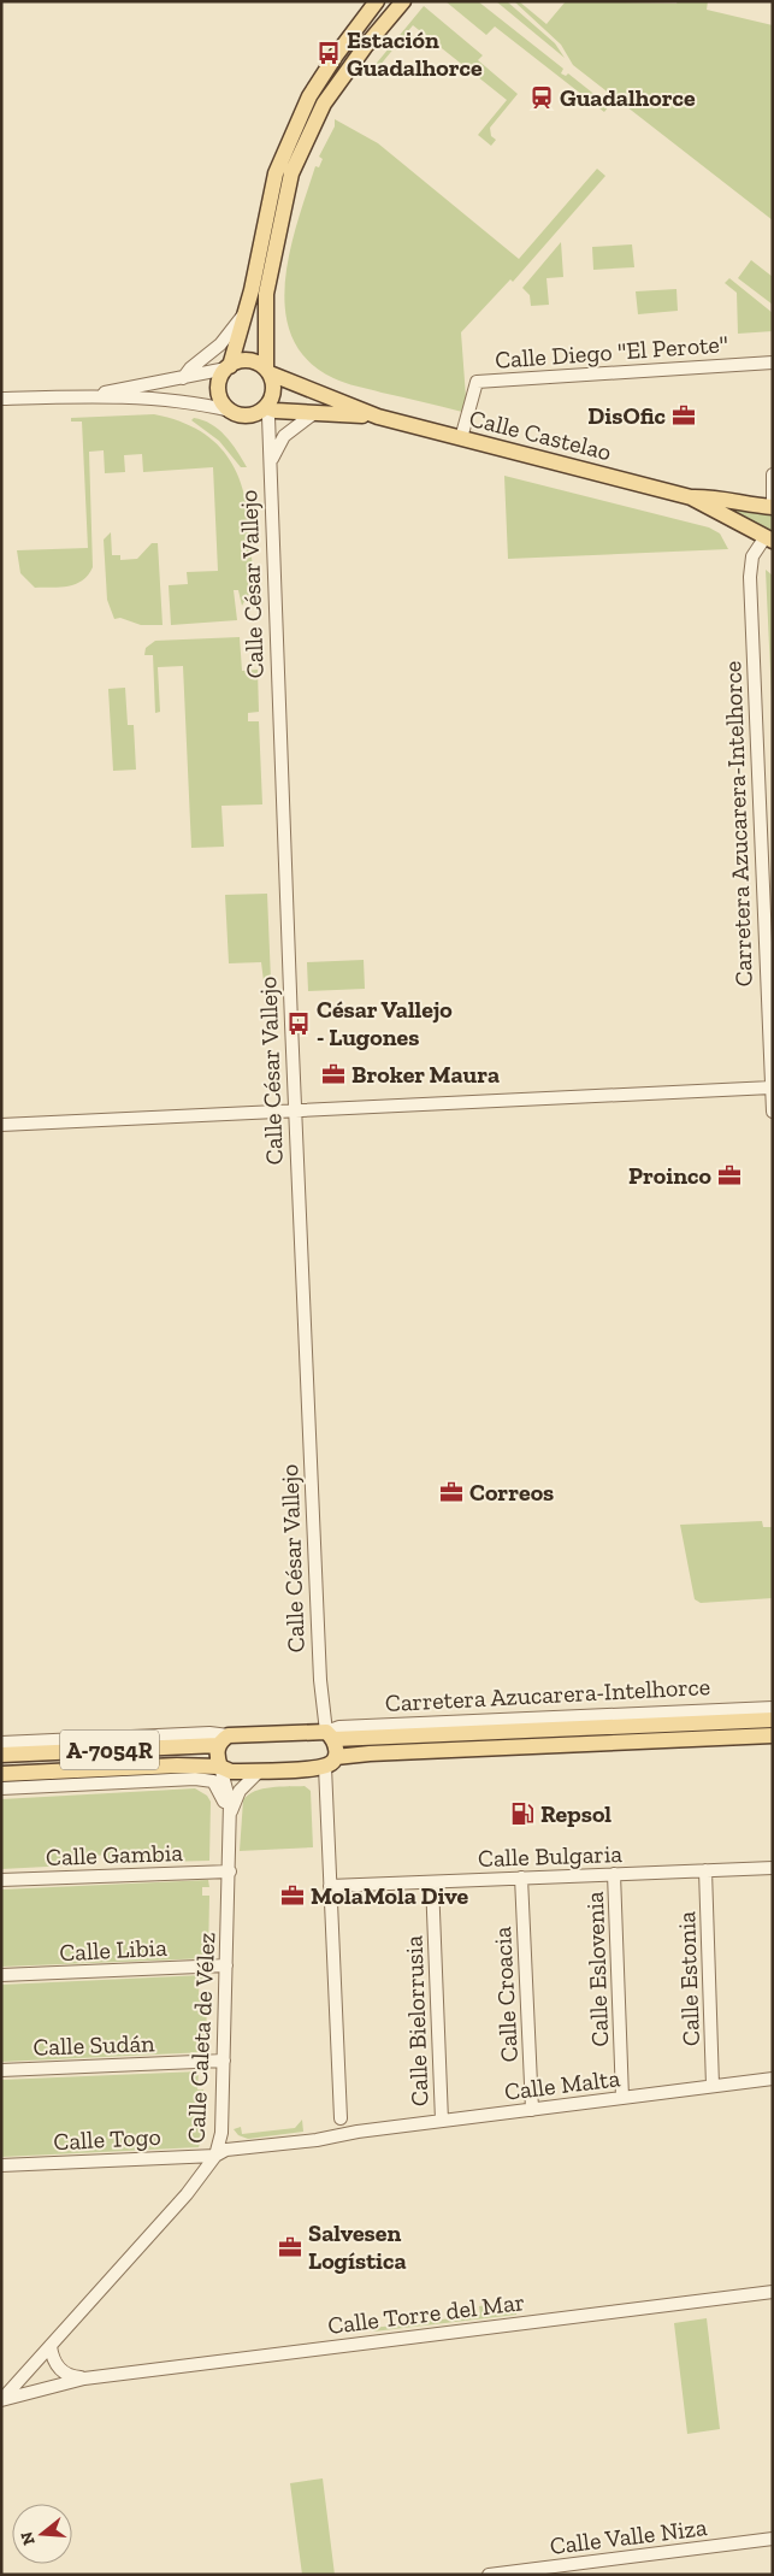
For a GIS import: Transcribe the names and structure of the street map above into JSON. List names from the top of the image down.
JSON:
{
  "streets": {
    "main road": ["Calle Castelao", "Carretera Azucarera-Intelhorce", "A-7054R"],
    "street": [
      "Calle Diego \"El Perote\"",
      "Calle César Vallejo",
      "Calle Gambia",
      "Calle Bulgaria",
      "Calle Libia",
      "Calle Eslovenia",
      "Calle Estonia",
      "Calle Croacia",
      "Calle Bielorrusia",
      "Calle Caleta de Vélez",
      "Calle Sudán",
      "Calle Malta",
      "Calle Togo",
      "Calle Torre del Mar",
      "Calle Valle Niza"
    ]
  },
  "crossings": [
    ["Calle Diego \"El Perote\"", "Calle Castelao"],
    ["Calle Castelao", "Calle César Vallejo"],
    ["Calle Castelao", "Carretera Azucarera-Intelhorce"],
    ["Calle César Vallejo", "Carretera Azucarera-Intelhorce"],
    ["Calle César Vallejo", "A-7054R"],
    ["Carretera Azucarera-Intelhorce", "A-7054R"],
    ["A-7054R", "Calle Caleta de Vélez"],
    ["Calle Gambia", "Calle Caleta de Vélez"],
    ["Calle Bulgaria", "Calle Eslovenia"],
    ["Calle Bulgaria", "Calle Estonia"],
    ["Calle Bulgaria", "Calle Croacia"],
    ["Calle Bulgaria", "Calle Bielorrusia"],
    ["Calle Libia", "Calle Caleta de Vélez"],
    ["Calle Eslovenia", "Calle Malta"],
    ["Calle Estonia", "Calle Malta"],
    ["Calle Croacia", "Calle Malta"],
    ["Calle Bielorrusia", "Calle Malta"],
    ["Calle Caleta de Vélez", "Calle Sudán"],
    ["Calle Caleta de Vélez", "Calle Malta"],
    ["Calle Caleta de Vélez", "Calle Togo"],
    ["Calle Caleta de Vélez", "Calle Torre del Mar"],
    ["Calle Malta", "Calle Togo"]
  ],
  "places": {
    "bus stop": ["Estación Guadalhorce", "César Vallejo - Lugones"],
    "station": ["Guadalhorce"],
    "office": [
      "DisOfic",
      "Broker Maura",
      "Proinco",
      "Correos",
      "MolaMola Dive",
      "Salvesen Logística"
    ],
    "fuel station": ["Repsol"]
  },
  "north": "left"
}
